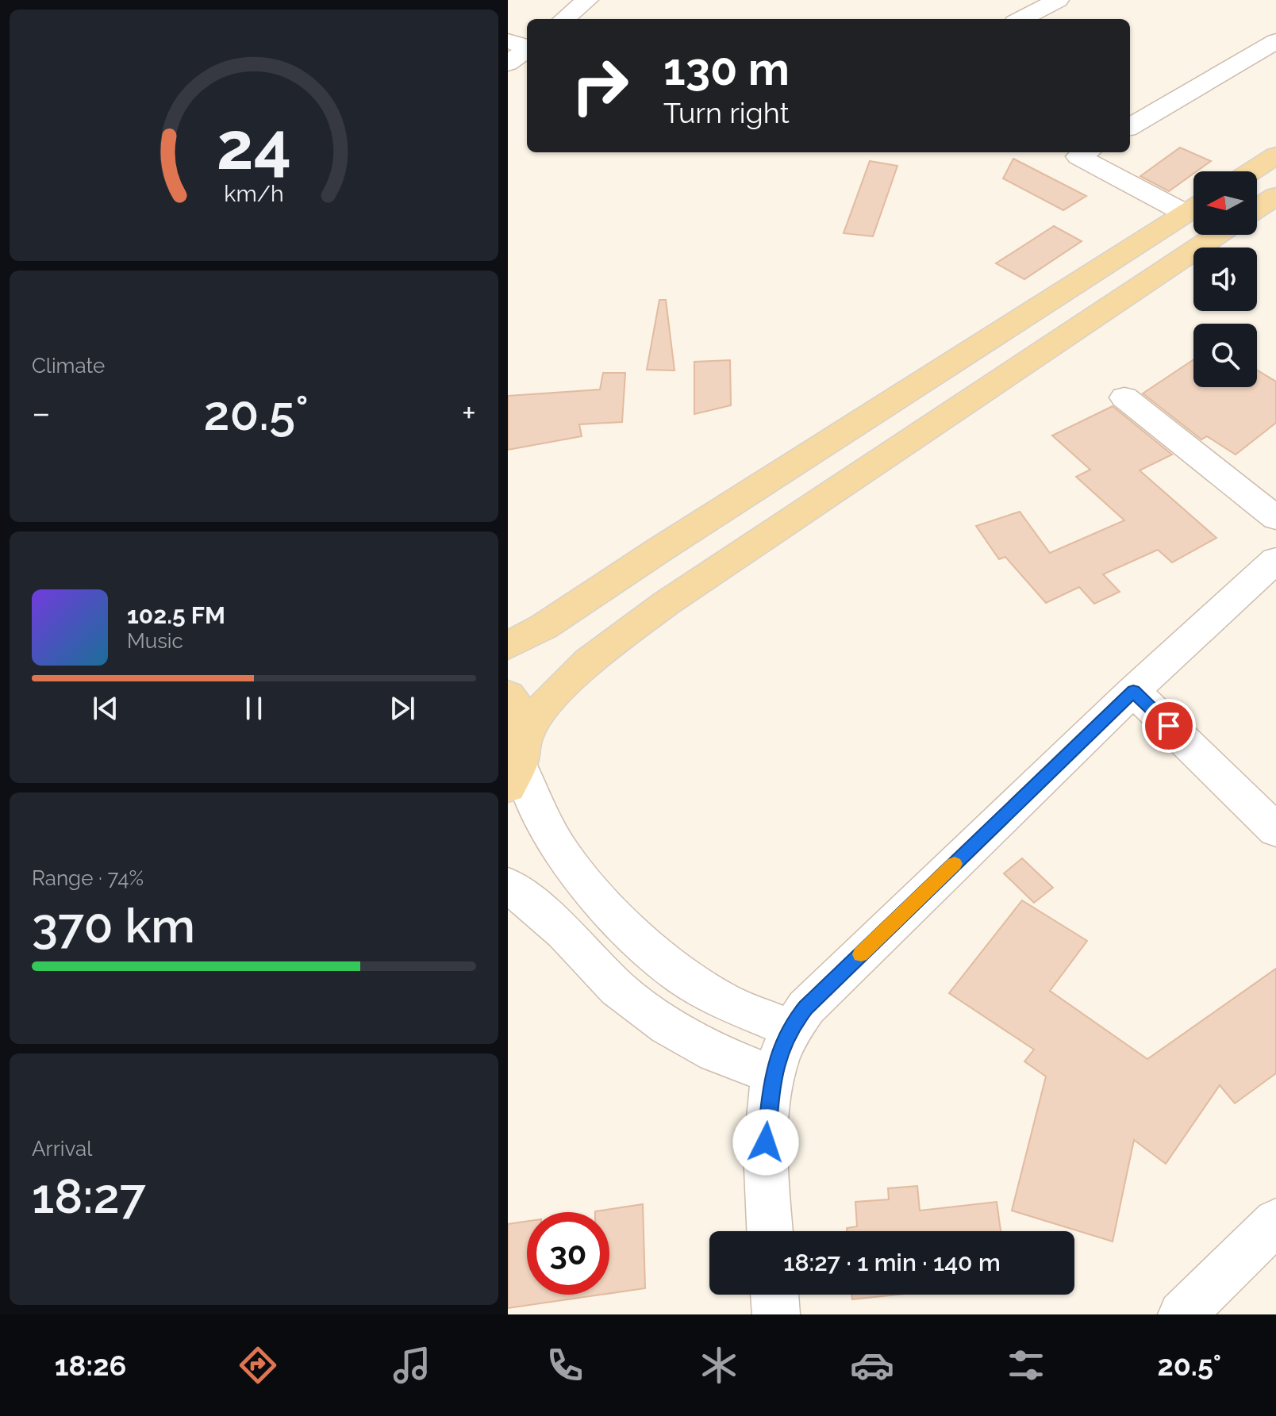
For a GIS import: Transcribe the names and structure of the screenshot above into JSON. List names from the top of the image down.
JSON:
{
  "north": "left",
  "page": {
    "turn": ["130 m", "Turn right"],
    "tile": [
      "Climate",
      ["Range · 74%", "370 km"],
      ["Arrival", "18:27"]
    ],
    "heat": ["−", "20.5°", "+"],
    "song": ["102.5 FM", "Music"],
    "limit": "30",
    "trip": "18:27 · 1 min · 140 m",
    "tabs": ["18:26", "20.5°"],
    "gauge": ["24", "km/h"]
  }
}
